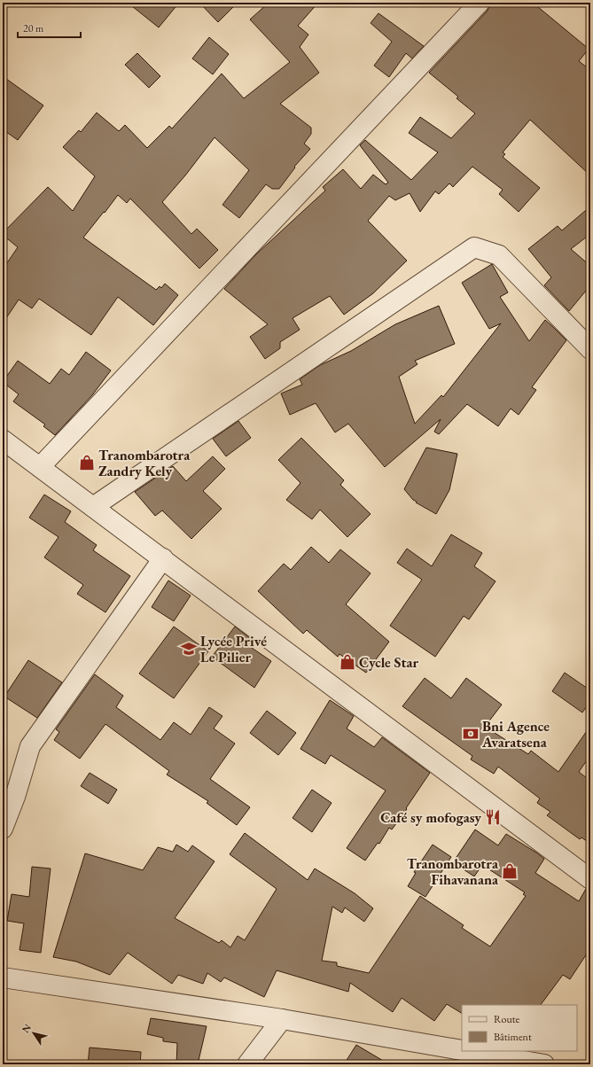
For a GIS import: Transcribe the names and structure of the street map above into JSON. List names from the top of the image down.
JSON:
{
  "places": {
    "shop": ["Tranombarotra Zandry Kely", "Cycle Star", "Tranombarotra Fihavanana"],
    "school or university": ["Lycée Privé Le Pilier"],
    "bank": ["Bni Agence Avaratsena"],
    "restaurant": ["Café sy mofogasy"]
  },
  "legend": ["Route", "Bâtiment"],
  "scale_bar": "20 m",
  "north": "top left"
}
